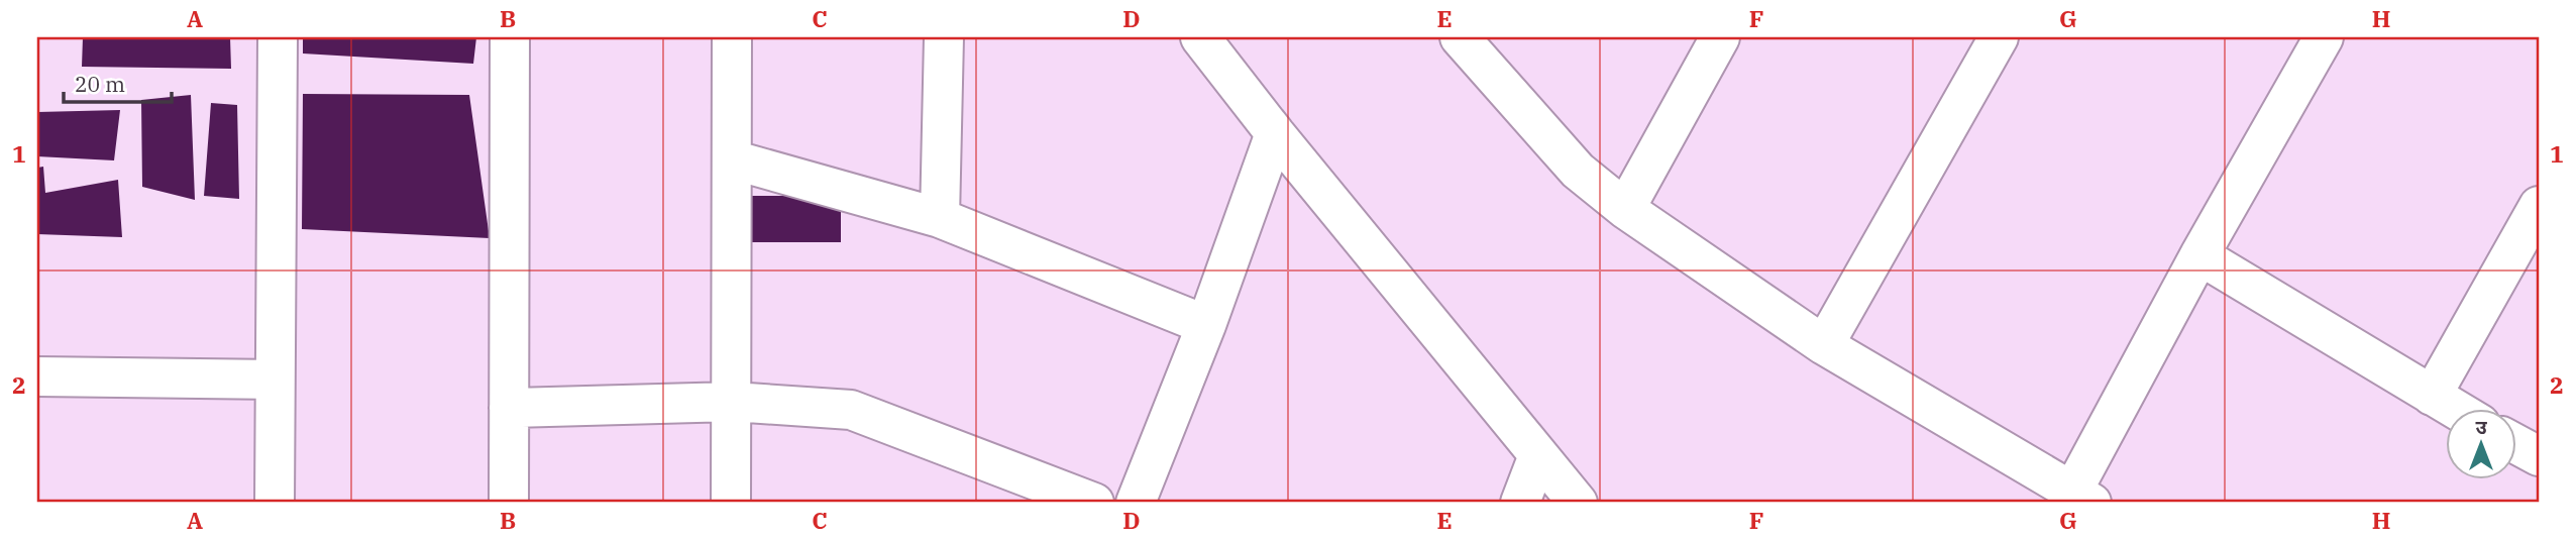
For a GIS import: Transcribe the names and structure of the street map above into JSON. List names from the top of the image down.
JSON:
{
  "scale_bar": "20 m",
  "north": "top",
  "grid": {
    "columns": [
      "A",
      "B",
      "C",
      "D",
      "E",
      "F",
      "G",
      "H"
    ],
    "rows": ["1", "2"]
  }
}
